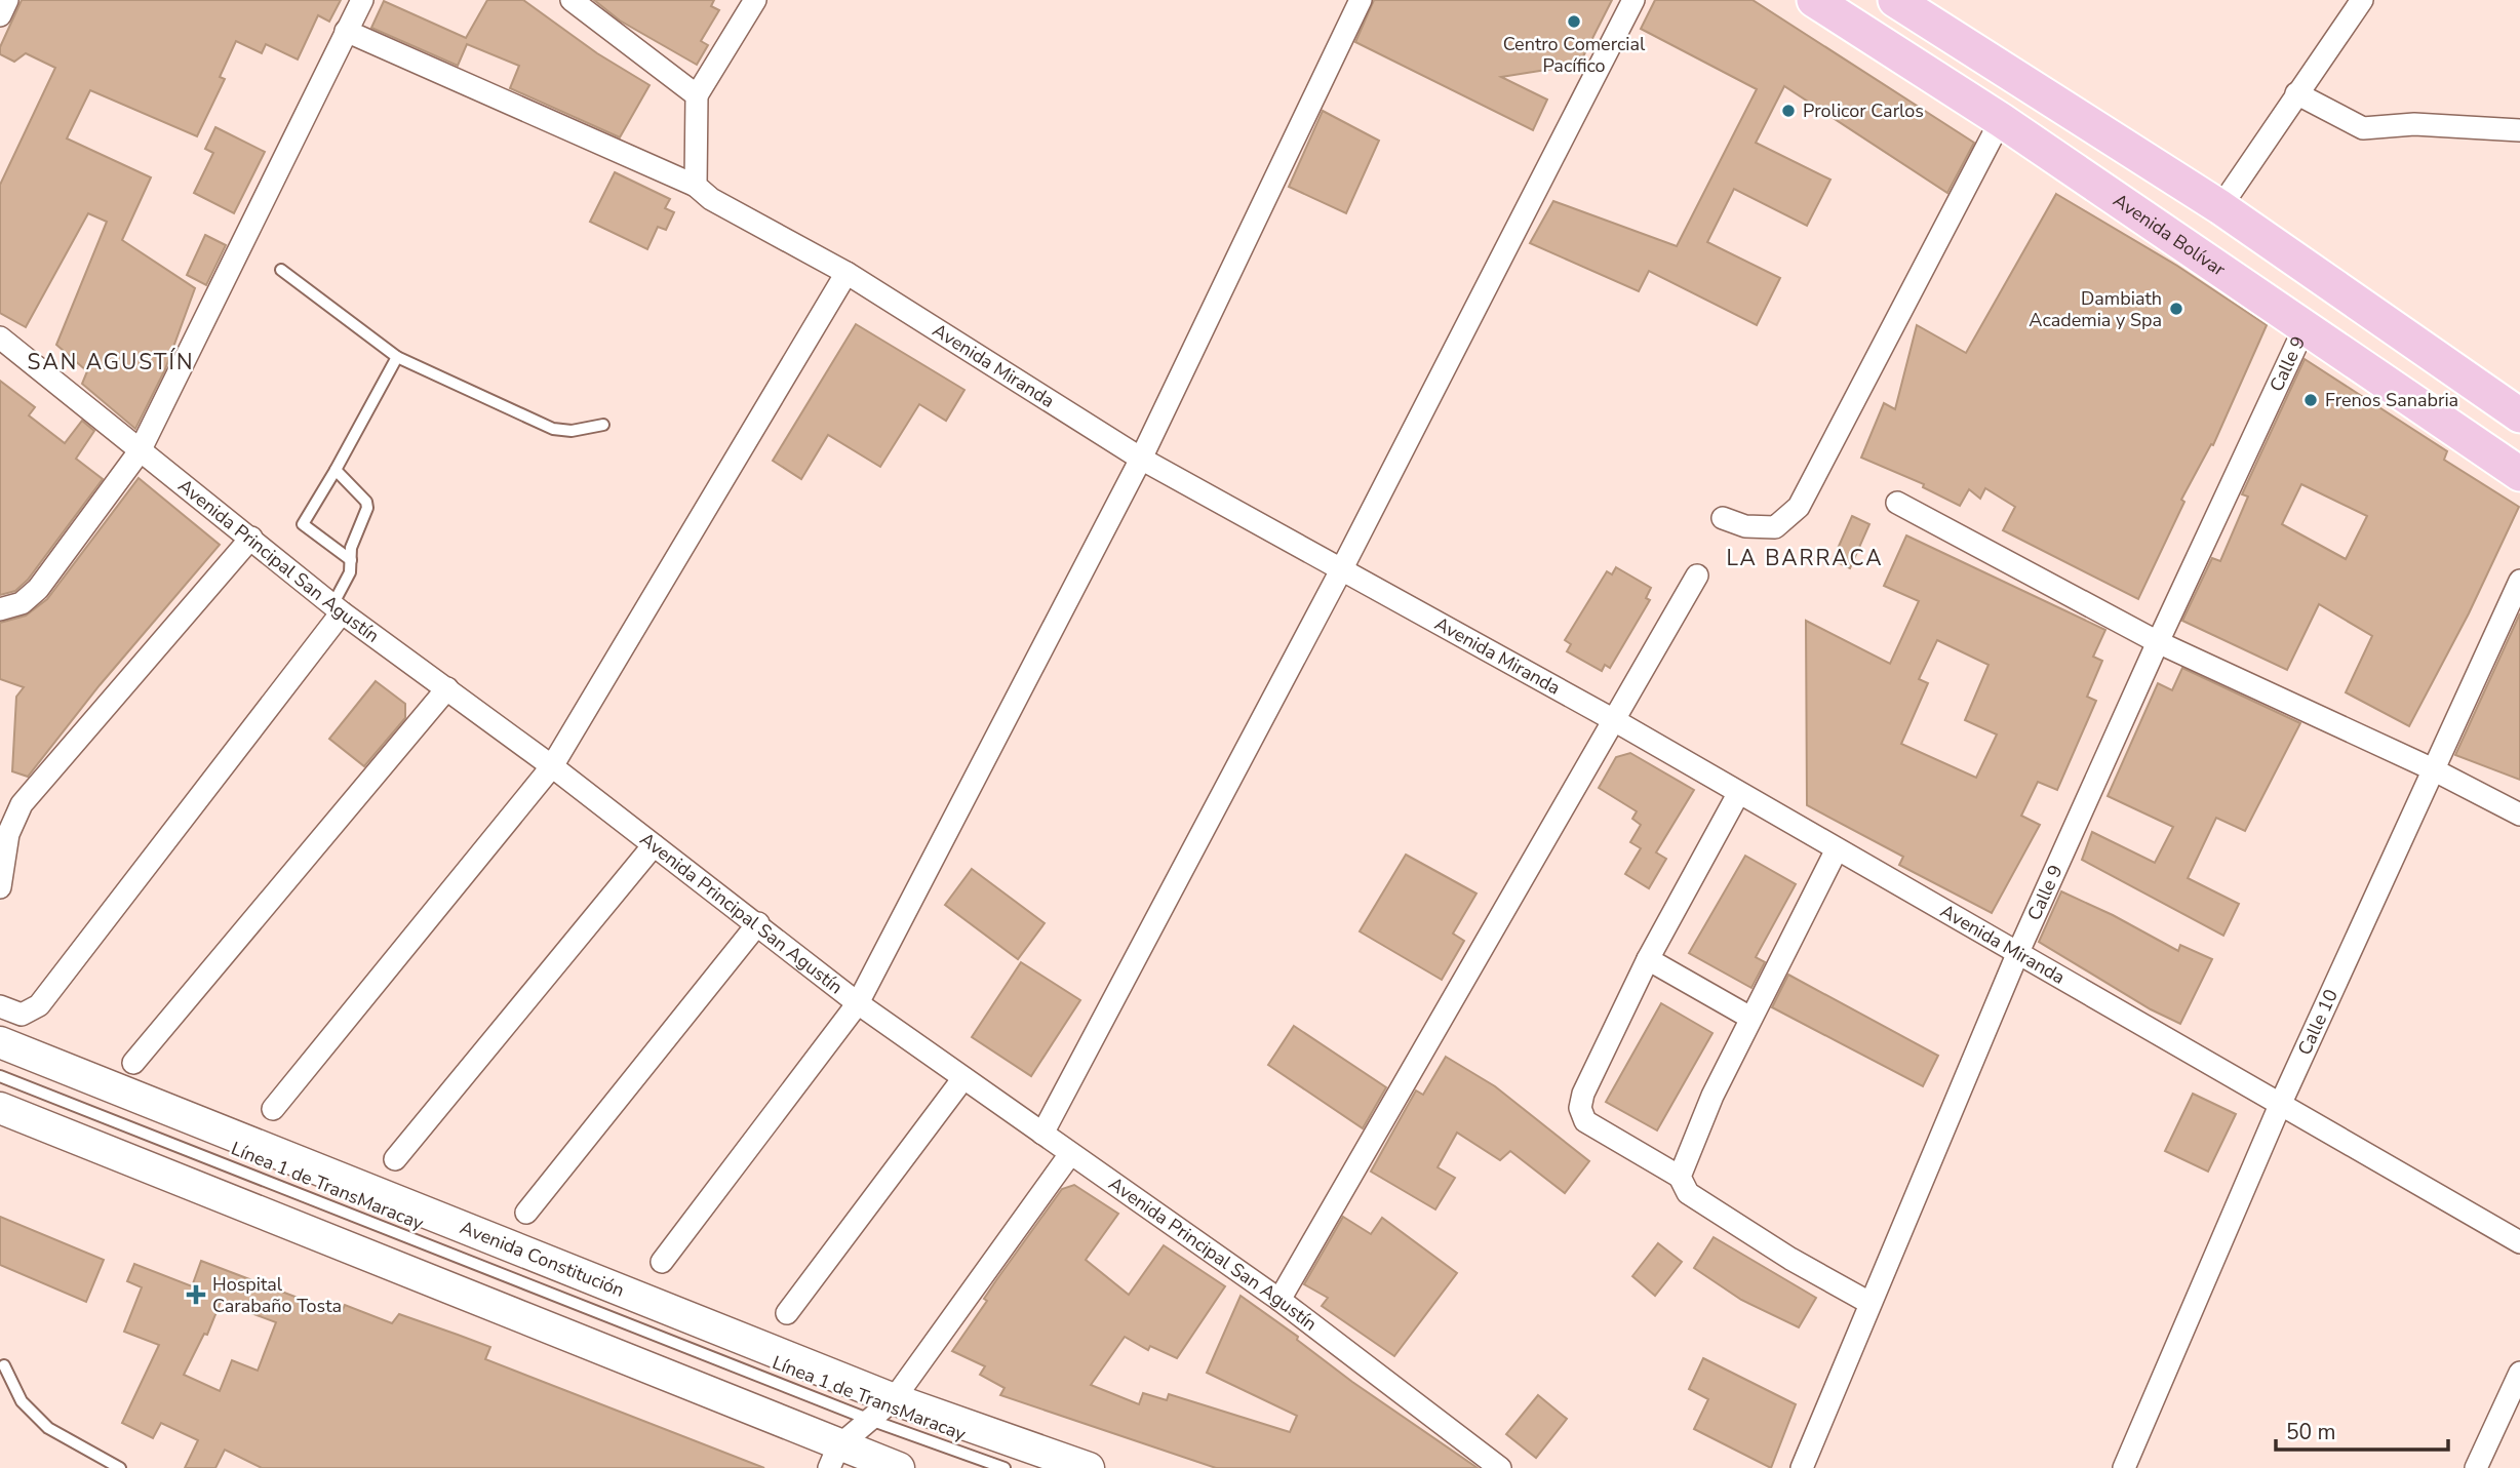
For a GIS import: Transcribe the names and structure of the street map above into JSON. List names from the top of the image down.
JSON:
{
  "streets": {
    "main road": ["Avenida Bolívar"],
    "street": [
      "Calle 9",
      "Avenida Miranda",
      "Avenida Principal San Agustín",
      "Calle 10",
      "Avenida Constitución"
    ],
    "lane": ["Línea 1 de TransMaracay"]
  },
  "crossings": [
    ["Avenida Bolívar", "Calle 9"],
    ["Calle 9", "Avenida Miranda"],
    ["Avenida Miranda", "Calle 10"]
  ],
  "districts": ["SAN AGUSTÍN", "LA BARRACA"],
  "places": {
    "other": [
      "Centro Comercial Pacífico",
      "Prolicor Carlos",
      "Dambiath Academia y Spa",
      "Frenos Sanabria"
    ],
    "health": ["Hospital Carabaño Tosta"]
  },
  "scale_bar": "50 m"
}
